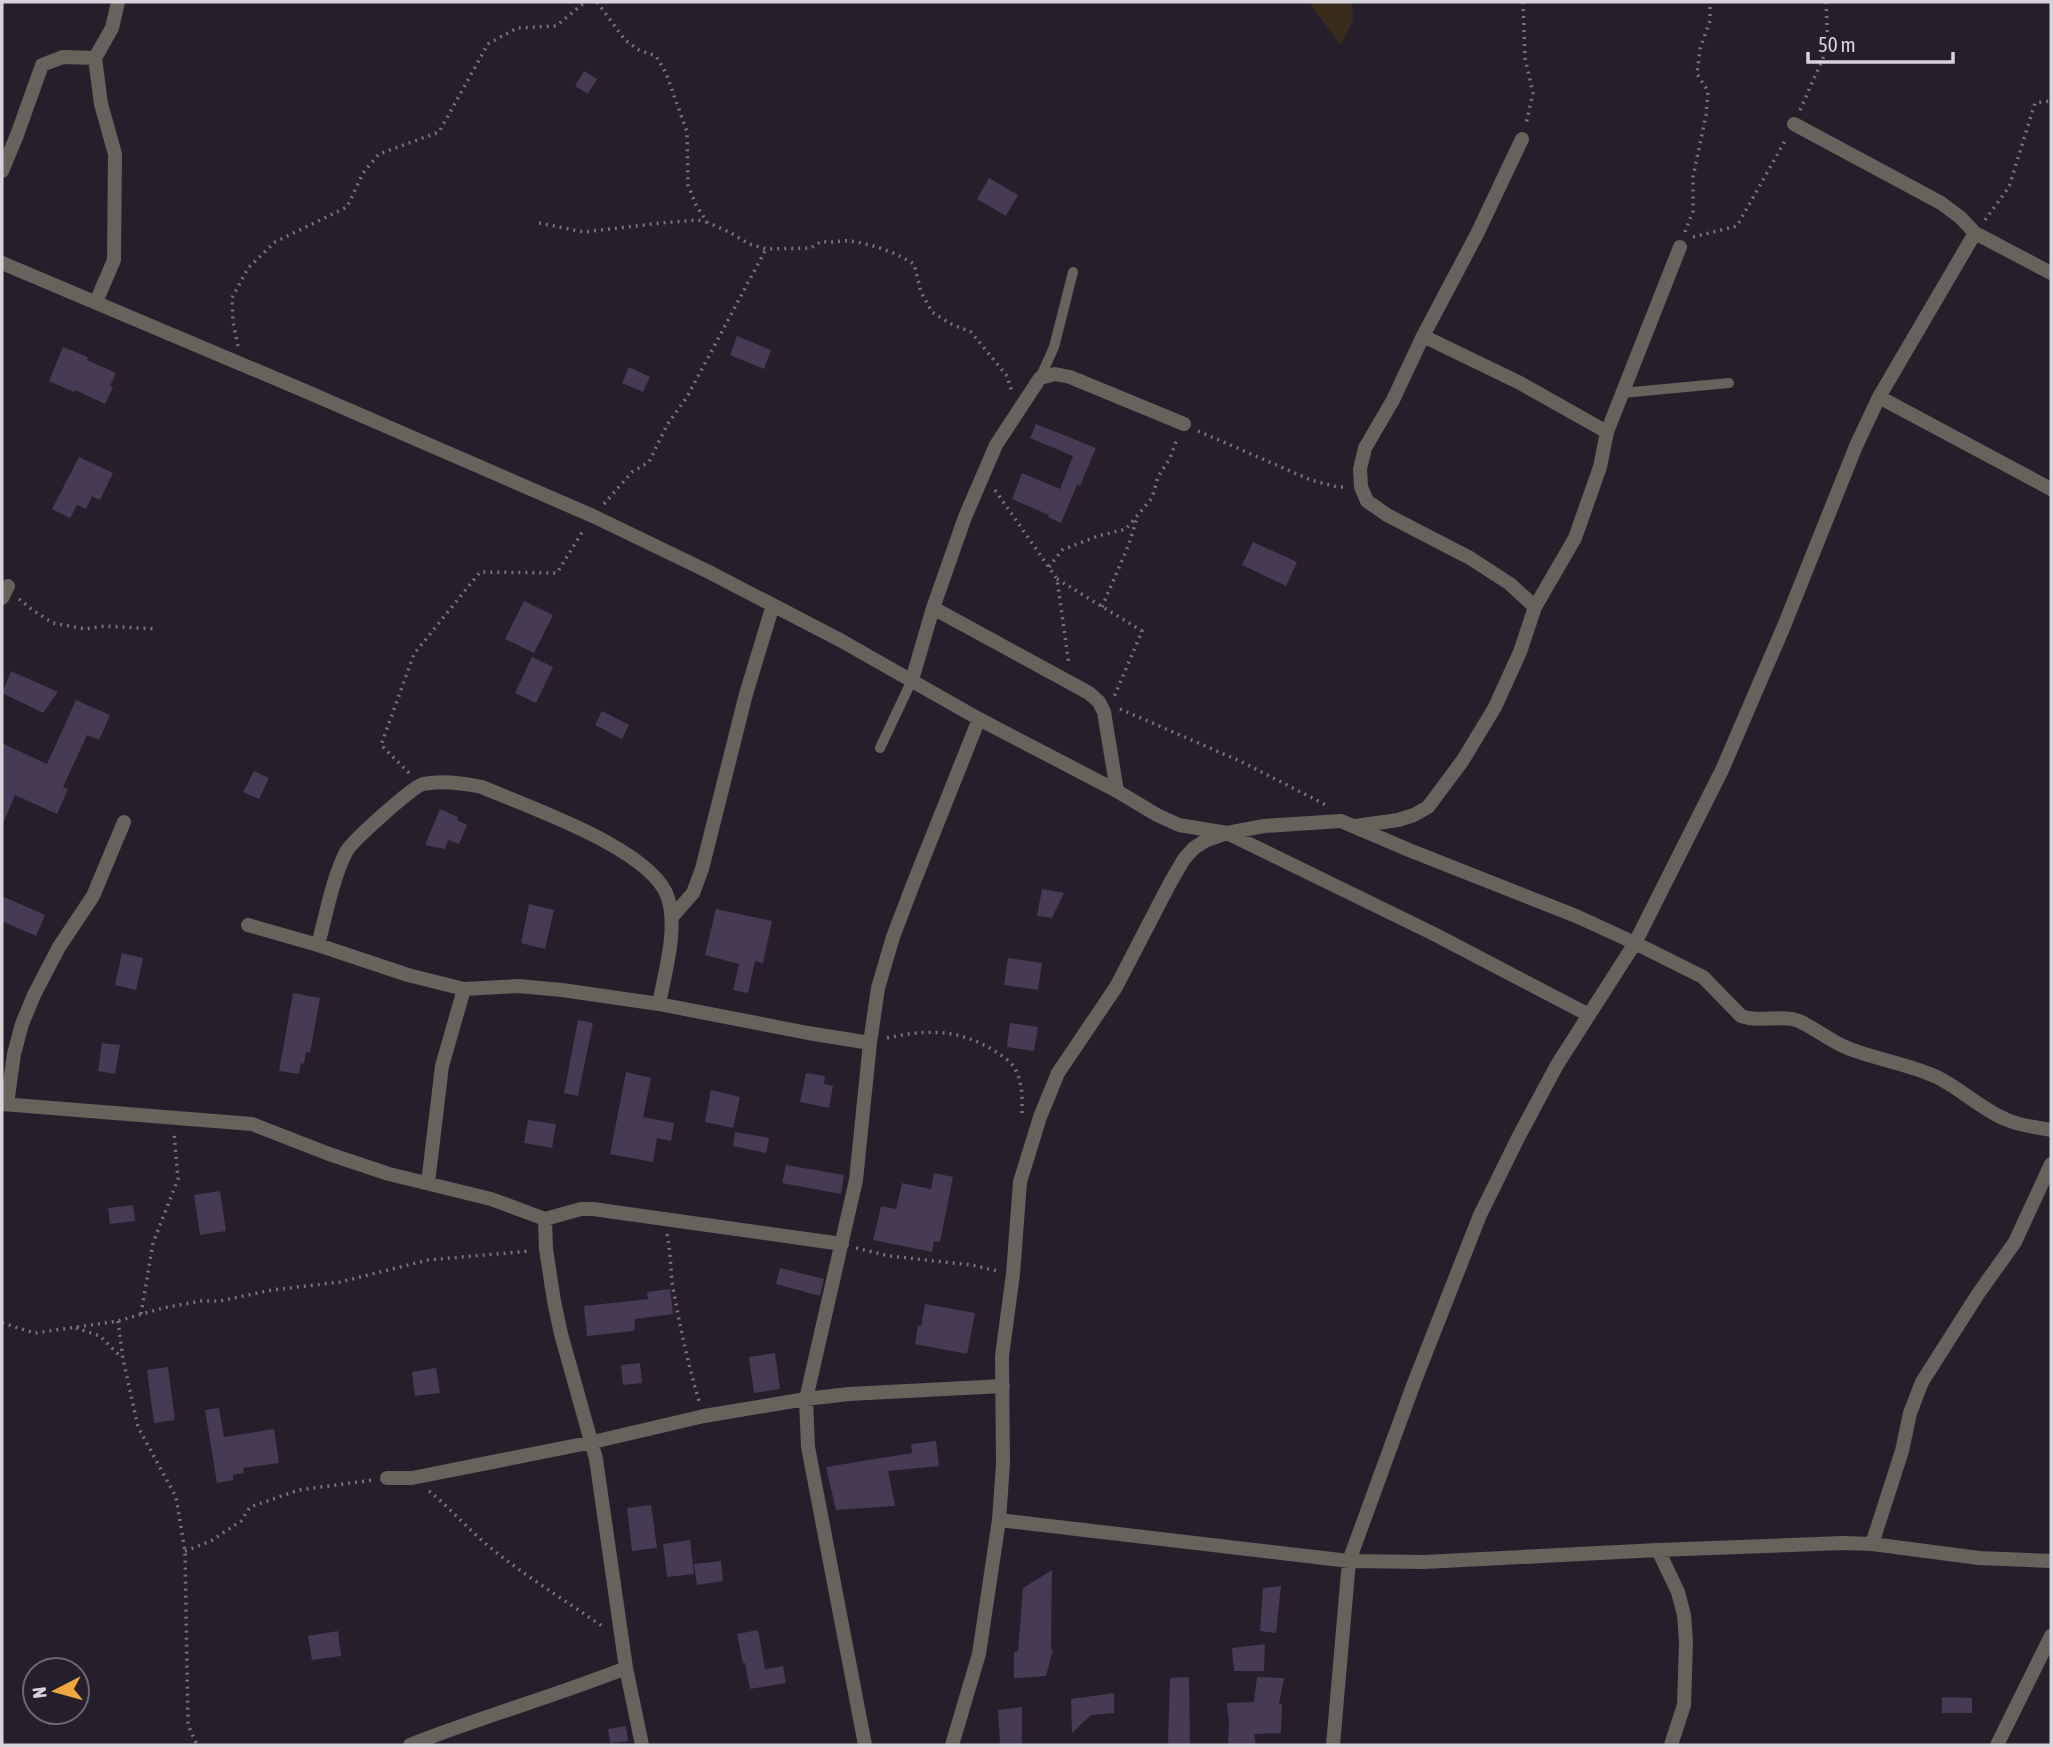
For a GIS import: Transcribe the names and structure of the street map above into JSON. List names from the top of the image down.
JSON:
{
  "scale_bar": "50 m",
  "north": "left"
}
